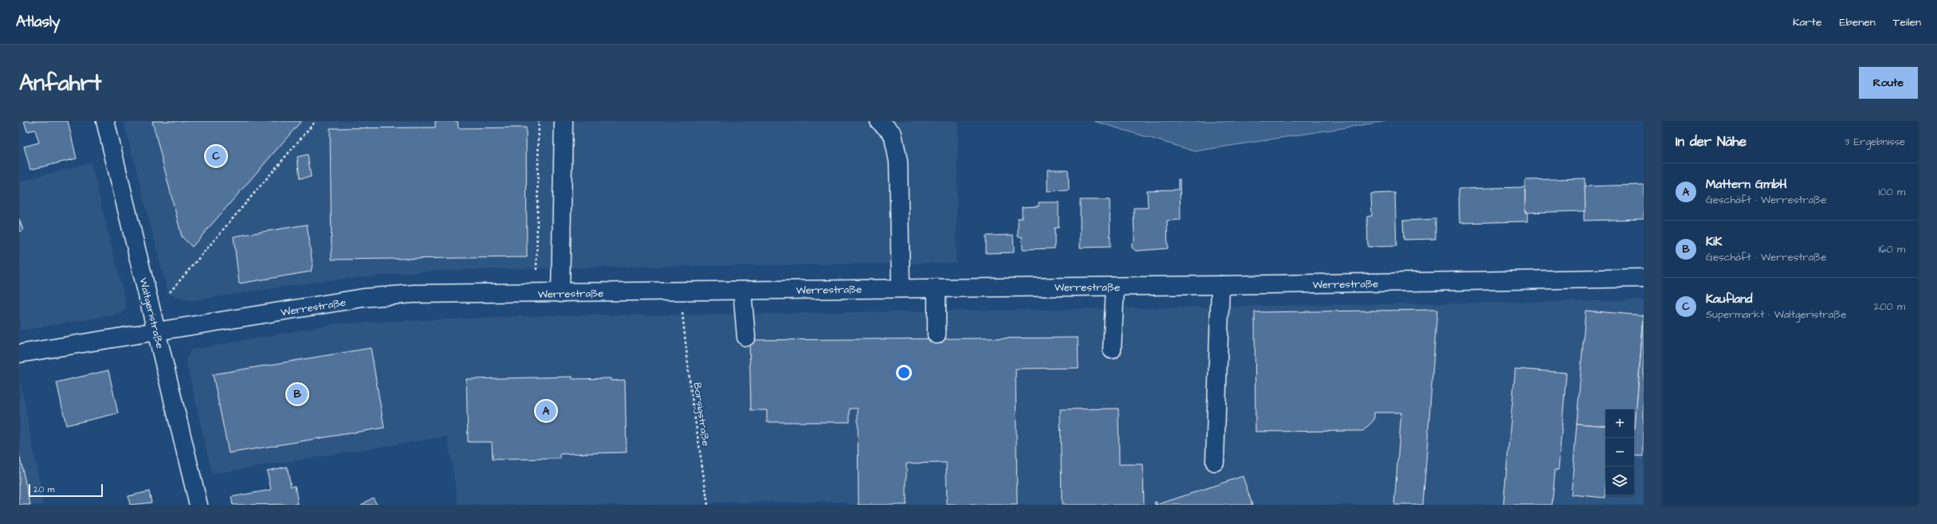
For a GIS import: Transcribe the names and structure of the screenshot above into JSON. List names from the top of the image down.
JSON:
{
  "streets": {
    "main road": ["Werrestraße", "Waltgeristraße"],
    "path": ["Borsigstraße"]
  },
  "crossings": [
    ["Werrestraße", "Waltgeristraße"]
  ],
  "scale_bar": "20 m",
  "page": {
    "header": "Atlasly",
    "nav": ["Karte", "Ebenen", "Teilen"],
    "buttons": "Route",
    "title": "Anfahrt",
    "heading": ["In der Nähe", "3 Ergebnisse"],
    "pins": ["C", "B", "A"],
    "list": [
      {
        "mark": "A",
        "name": "Mattern GmbH",
        "note": "Geschäft · Werrestraße",
        "value": "100 m"
      },
      {
        "mark": "B",
        "name": "KiK",
        "note": "Geschäft · Werrestraße",
        "value": "160 m"
      },
      {
        "mark": "C",
        "name": "Kaufland",
        "note": "Supermarkt · Waltgeristraße",
        "value": "200 m"
      }
    ],
    "map_buttons": ["+", "−"],
    "scale": "20 m"
  }
}
